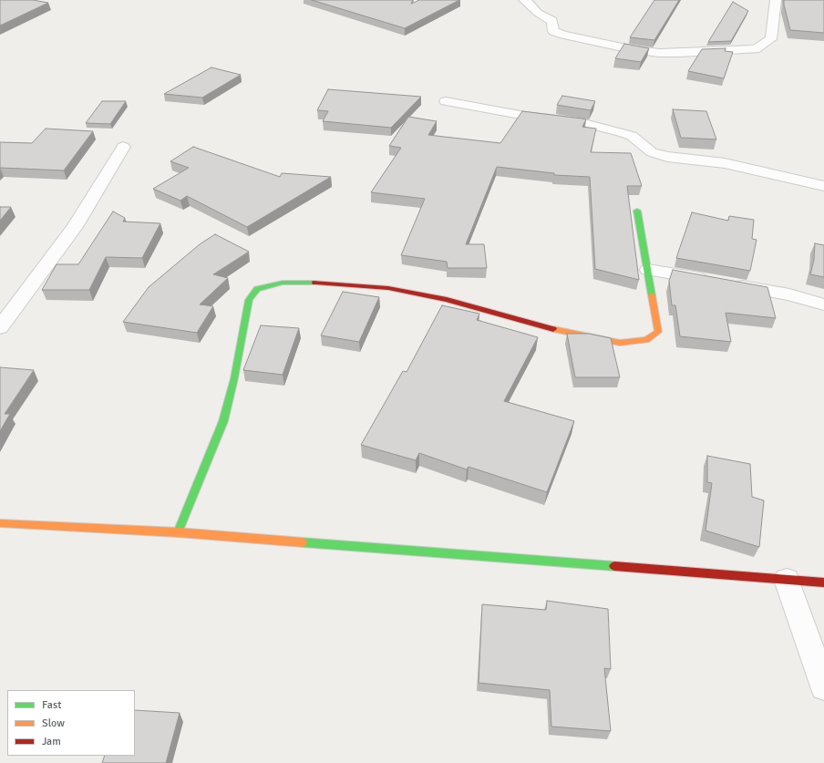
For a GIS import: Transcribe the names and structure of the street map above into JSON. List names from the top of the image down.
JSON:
{
  "legend": ["Fast", "Slow", "Jam"]
}
